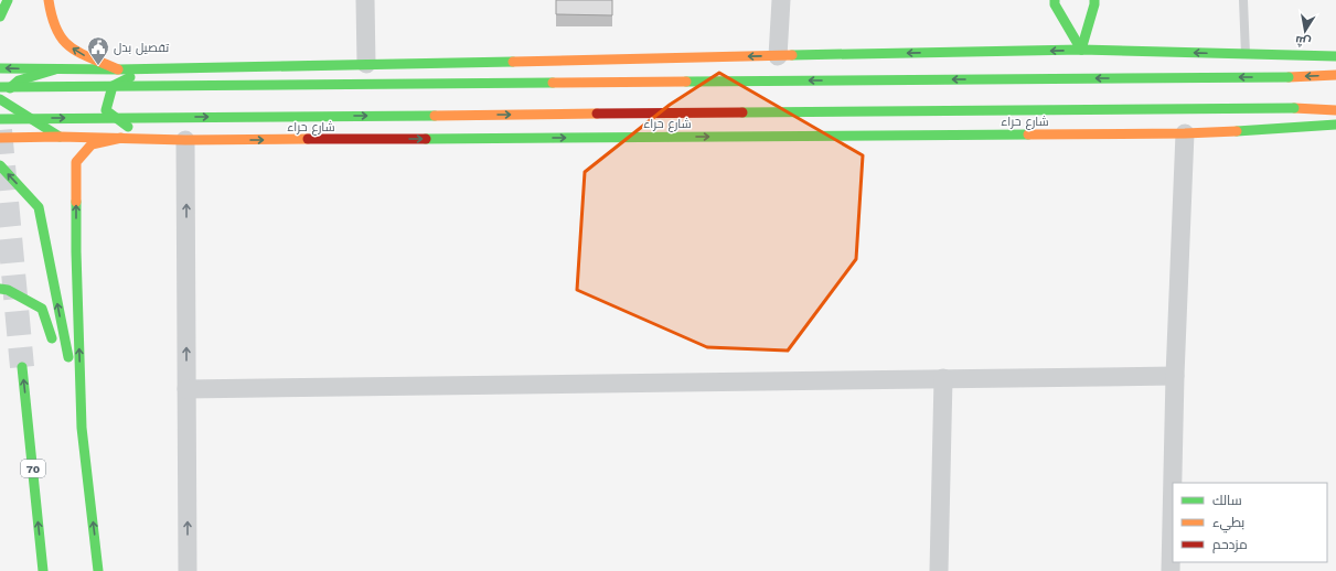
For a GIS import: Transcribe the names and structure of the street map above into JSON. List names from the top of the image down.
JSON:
{
  "streets": {
    "main road": ["شارع حراء", "70"]
  },
  "places": {
    "public building": ["تفصيل بدل"]
  },
  "legend": ["سالك", "بطيء", "مزدحم"],
  "north": "bottom"
}
